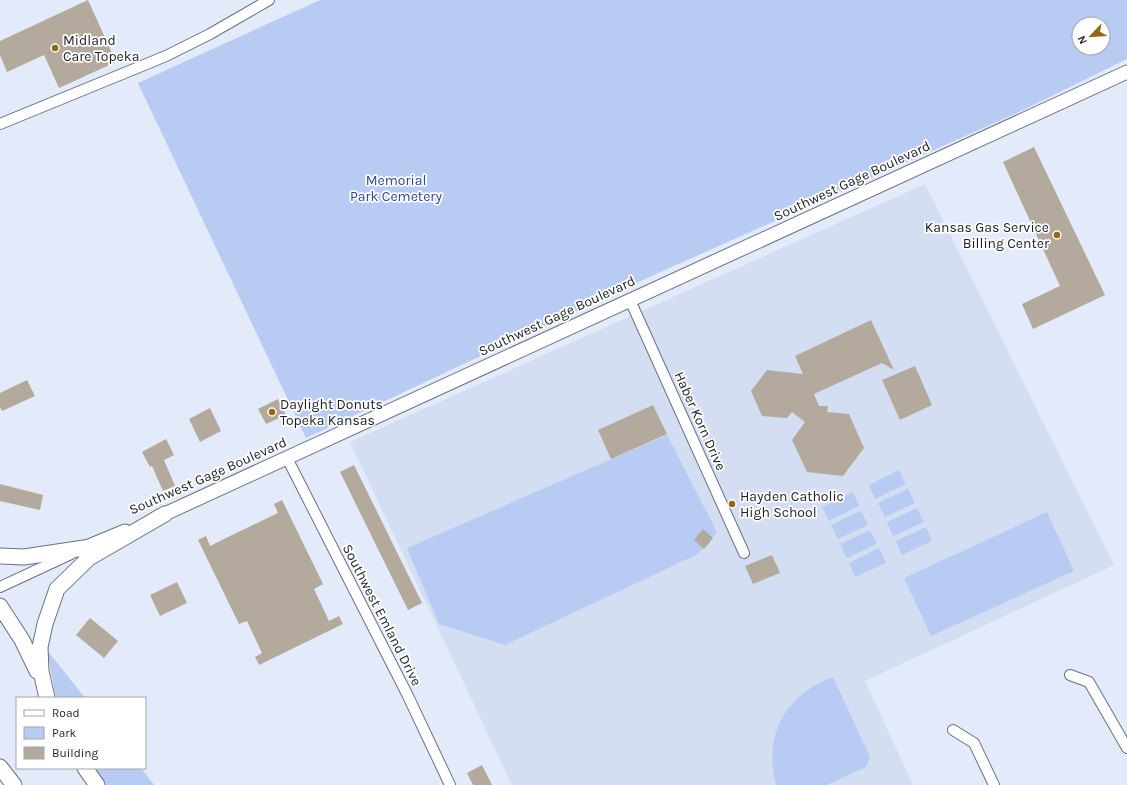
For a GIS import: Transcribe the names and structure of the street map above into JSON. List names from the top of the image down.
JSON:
{
  "streets": {
    "main road": ["Southwest Gage Boulevard"],
    "street": ["Haber Korn Drive", "Southwest Emland Drive"]
  },
  "crossings": [
    ["Southwest Gage Boulevard", "Haber Korn Drive"],
    ["Southwest Gage Boulevard", "Southwest Emland Drive"]
  ],
  "parks": ["Memorial Park Cemetery"],
  "places": [
    "Midland Care Topeka",
    "Kansas Gas Service Billing Center",
    "Daylight Donuts Topeka Kansas",
    "Hayden Catholic High School"
  ],
  "legend": ["Road", "Park", "Building"],
  "north": "bottom left"
}
